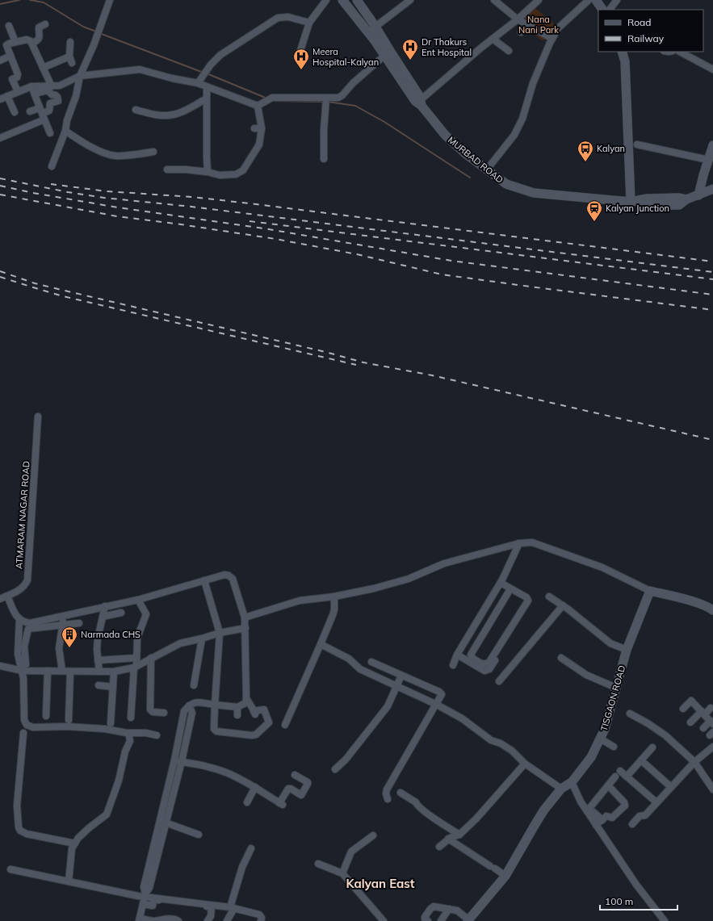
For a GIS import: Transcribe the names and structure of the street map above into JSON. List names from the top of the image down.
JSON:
{
  "streets": {
    "street": ["MURBAD ROAD", "ATMARAM NAGAR ROAD", "TISGAON ROAD"]
  },
  "districts": ["Kalyan East"],
  "parks": ["Nana Nani Park"],
  "places": {
    "hospital": ["Dr Thakurs Ent Hospital", "Meera Hospital-Kalyan"],
    "bus stop": ["Kalyan"],
    "station": ["Kalyan Junction"],
    "building": ["Narmada CHS"]
  },
  "legend": ["Road", "Railway"],
  "scale_bar": "100 m"
}
